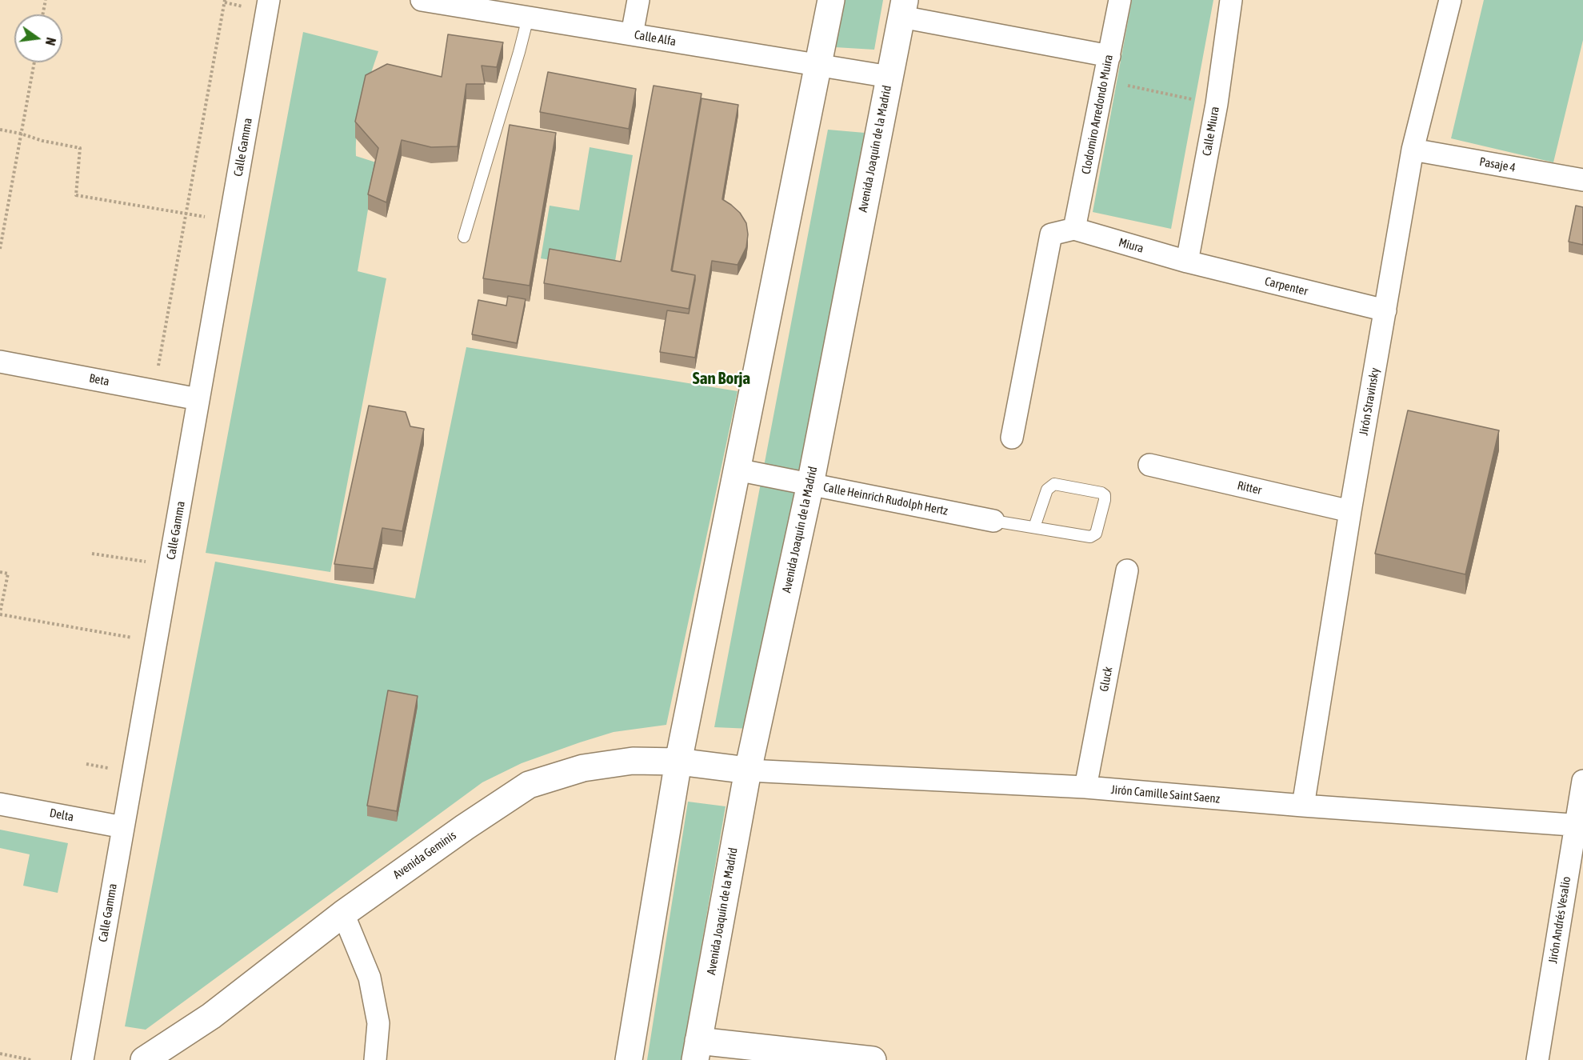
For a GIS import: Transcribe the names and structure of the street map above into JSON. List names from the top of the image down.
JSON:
{
  "streets": {
    "street": [
      "Calle Alfa",
      "Clodomiro Arredondo Muira",
      "Calle Miura",
      "Calle Gamma",
      "Avenida Joaquín de la Madrid",
      "Pasaje 4",
      "Miura",
      "Carpenter",
      "Beta",
      "Jirón Stravinsky",
      "Ritter",
      "Calle Heinrich Rudolph Hertz",
      "Gluck",
      "Jirón Camille Saint Saenz",
      "Delta",
      "Avenida Geminis",
      "Jirón Andrés Vesalio"
    ]
  },
  "crossings": [
    ["Calle Alfa", "Avenida Joaquín de la Madrid"],
    ["Clodomiro Arredondo Muira", "Miura"],
    ["Calle Miura", "Miura"],
    ["Calle Miura", "Carpenter"],
    ["Calle Gamma", "Beta"],
    ["Calle Gamma", "Delta"],
    ["Avenida Joaquín de la Madrid", "Calle Heinrich Rudolph Hertz"],
    ["Avenida Joaquín de la Madrid", "Jirón Camille Saint Saenz"],
    ["Avenida Joaquín de la Madrid", "Avenida Geminis"],
    ["Pasaje 4", "Jirón Stravinsky"],
    ["Miura", "Carpenter"],
    ["Carpenter", "Jirón Stravinsky"],
    ["Jirón Stravinsky", "Ritter"],
    ["Jirón Stravinsky", "Jirón Camille Saint Saenz"],
    ["Gluck", "Jirón Camille Saint Saenz"],
    ["Jirón Camille Saint Saenz", "Avenida Geminis"],
    ["Jirón Camille Saint Saenz", "Jirón Andrés Vesalio"]
  ],
  "districts": ["San Borja"],
  "north": "right"
}
